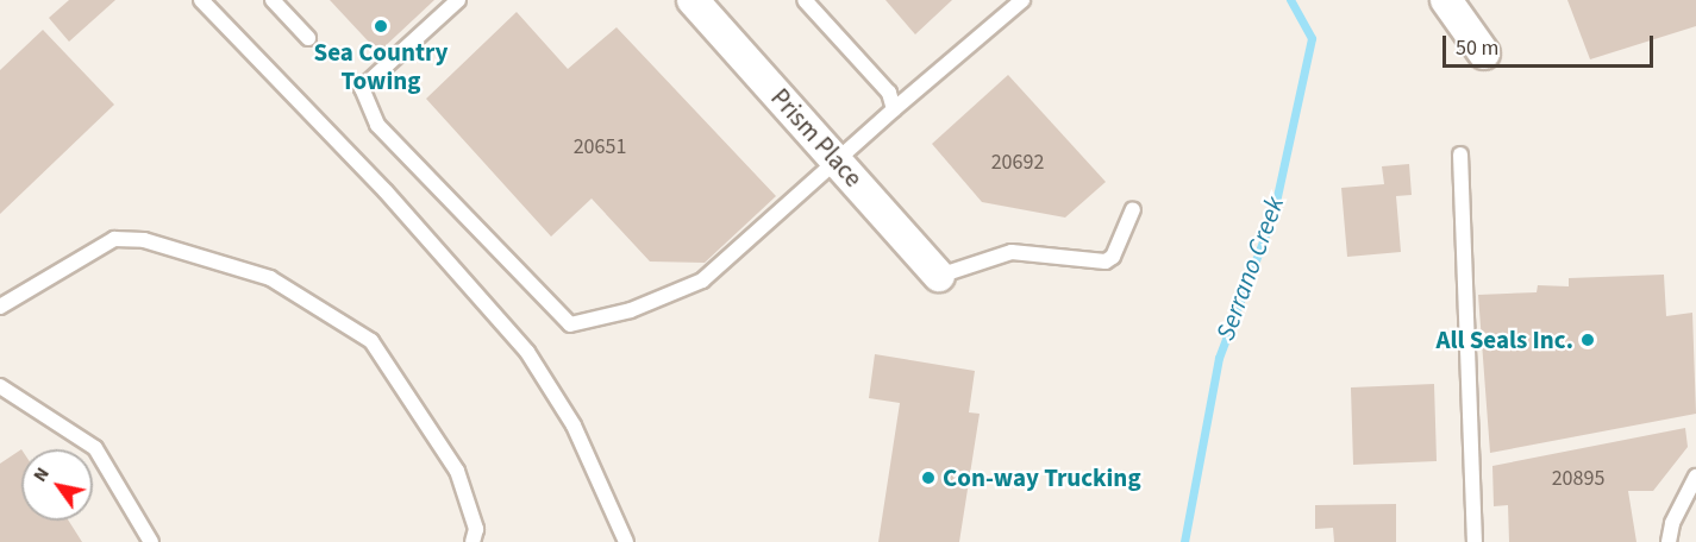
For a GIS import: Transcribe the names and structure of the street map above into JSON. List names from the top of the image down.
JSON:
{
  "streets": {
    "street": ["Prism Place"]
  },
  "water": ["Serrano Creek"],
  "places": ["Sea Country Towing", "All Seals Inc.", "Con-way Trucking"],
  "house_numbers": ["20651", "20692", "20895"],
  "scale_bar": "50 m",
  "north": "top left"
}
